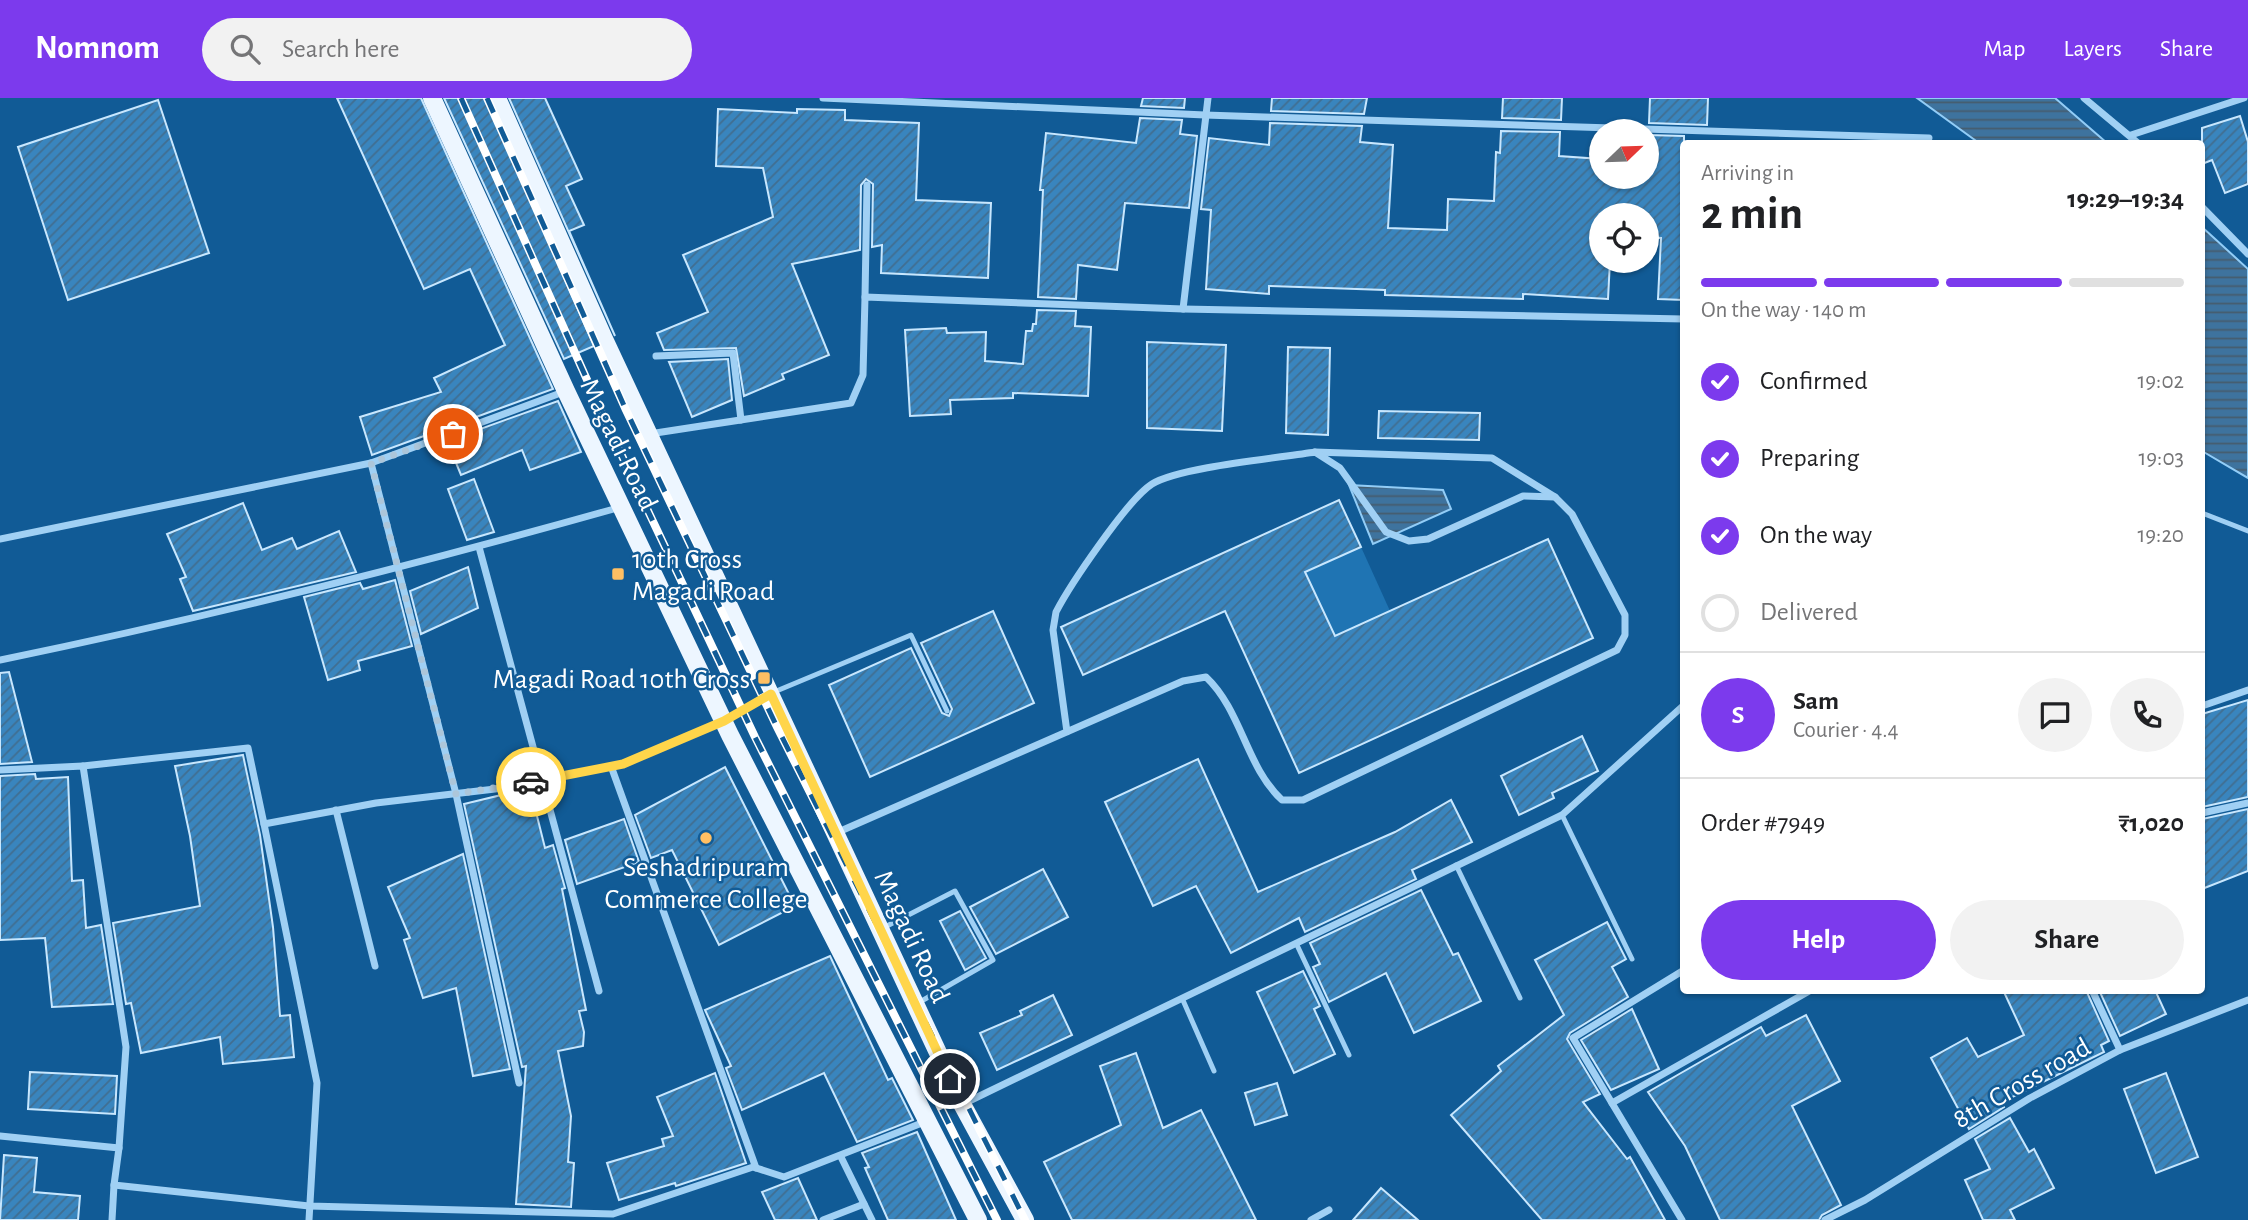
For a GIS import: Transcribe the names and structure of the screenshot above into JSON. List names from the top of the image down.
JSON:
{
  "streets": {
    "main road": ["Magadi Road"],
    "street": ["8th Cross road"]
  },
  "places": {
    "transit": ["10th Cross Magadi Road", "Magadi Road 10th Cross"],
    "other": ["Seshadripuram Commerce College"]
  },
  "north": "top right",
  "page": {
    "header": "Nomnom",
    "search": "Search here",
    "nav": ["Map", "Layers", "Share"],
    "heading": ["2 min", "Arriving in", "19:29–19:34"],
    "panel": [
      "Sam",
      "Courier · 4.4",
      "Order #7949",
      "₹1,020"
    ],
    "bar": "On the way · 140 m",
    "list": [
      ["Confirmed", "19:02"],
      ["Preparing", "19:03"],
      ["On the way", "19:20"],
      "Delivered"
    ],
    "round": "S",
    "buttons": ["Help", "Share"]
  }
}
